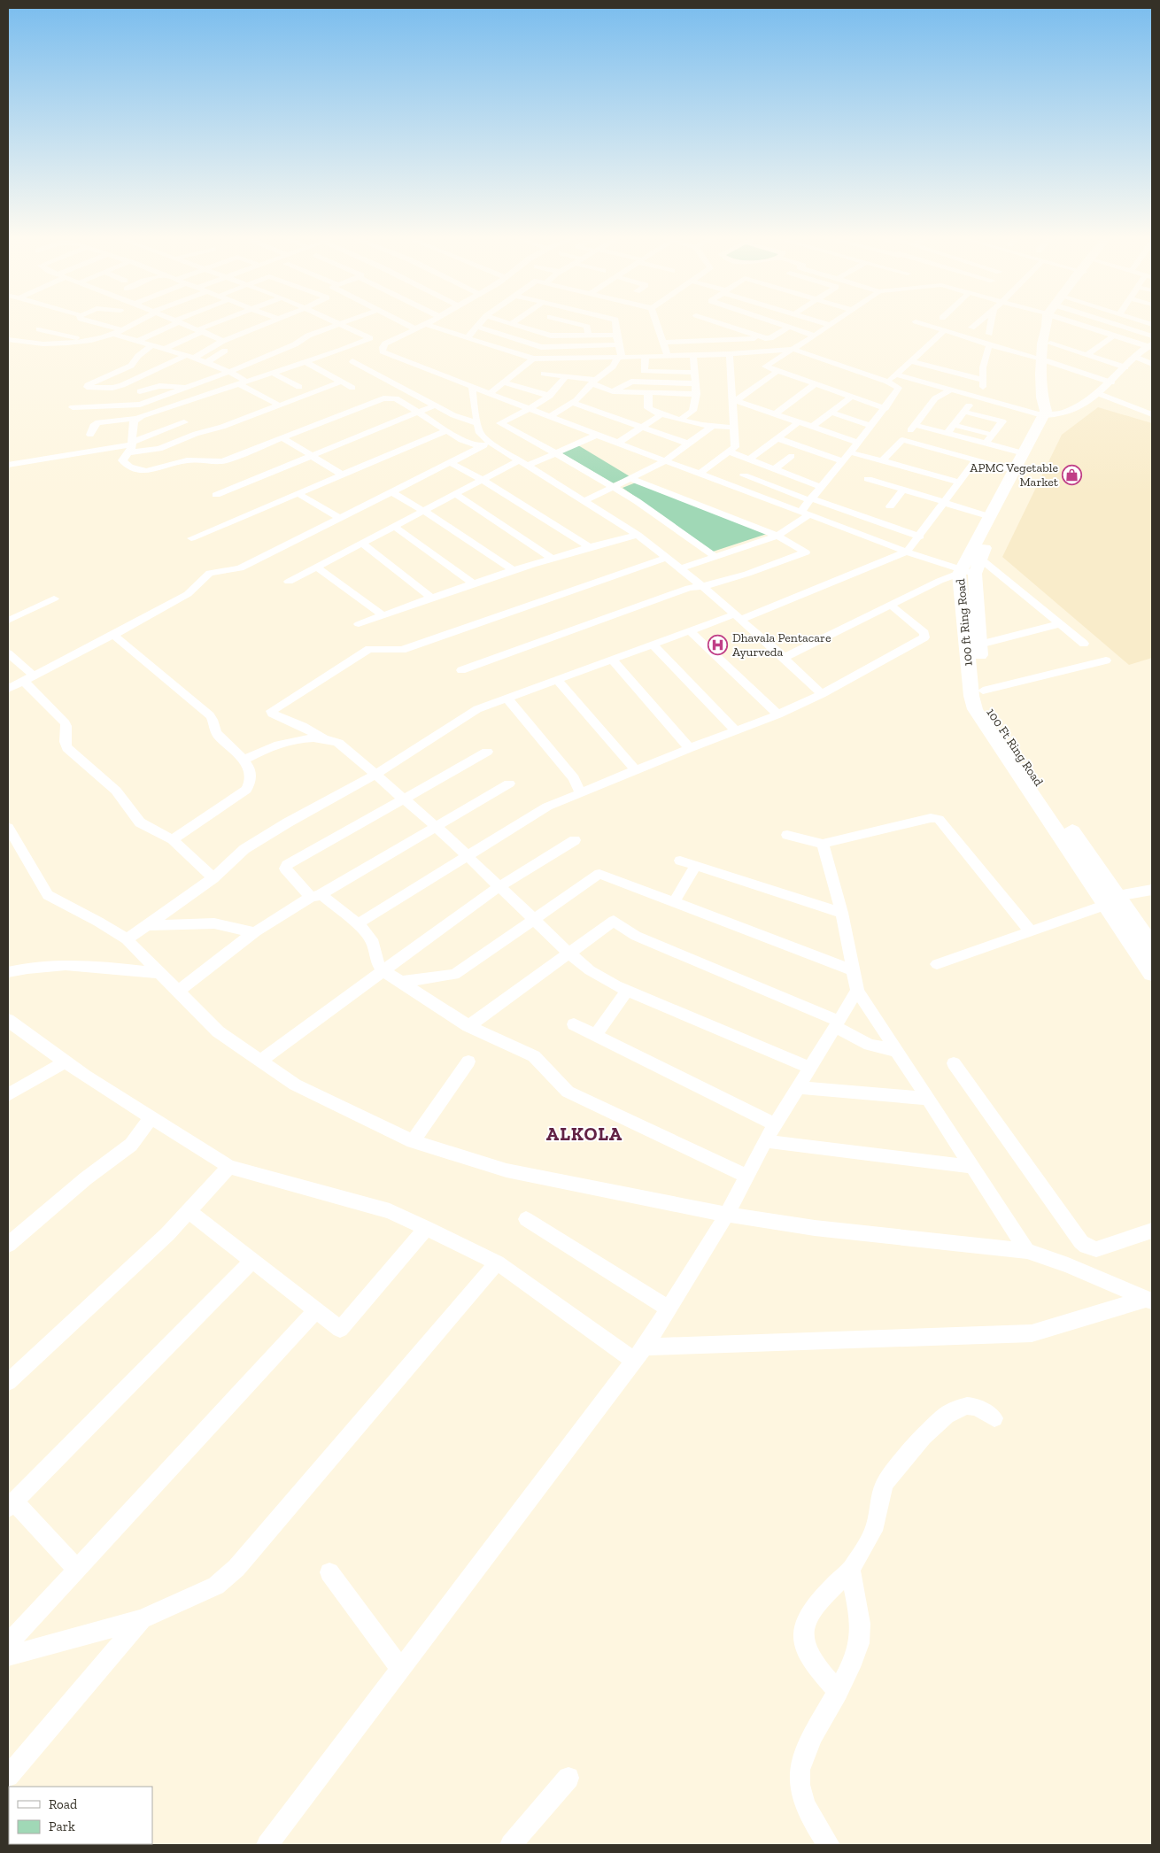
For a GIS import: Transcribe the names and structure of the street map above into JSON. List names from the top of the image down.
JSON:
{
  "streets": {
    "main road": ["100 ft Ring Road", "100 Ft Ring Road"]
  },
  "crossings": [
    ["100 ft Ring Road", "100 Ft Ring Road"]
  ],
  "districts": ["ALKOLA"],
  "places": {
    "shop": ["APMC Vegetable Market"],
    "hospital": ["Dhavala Pentacare Ayurveda"]
  },
  "legend": ["Road", "Park"]
}
